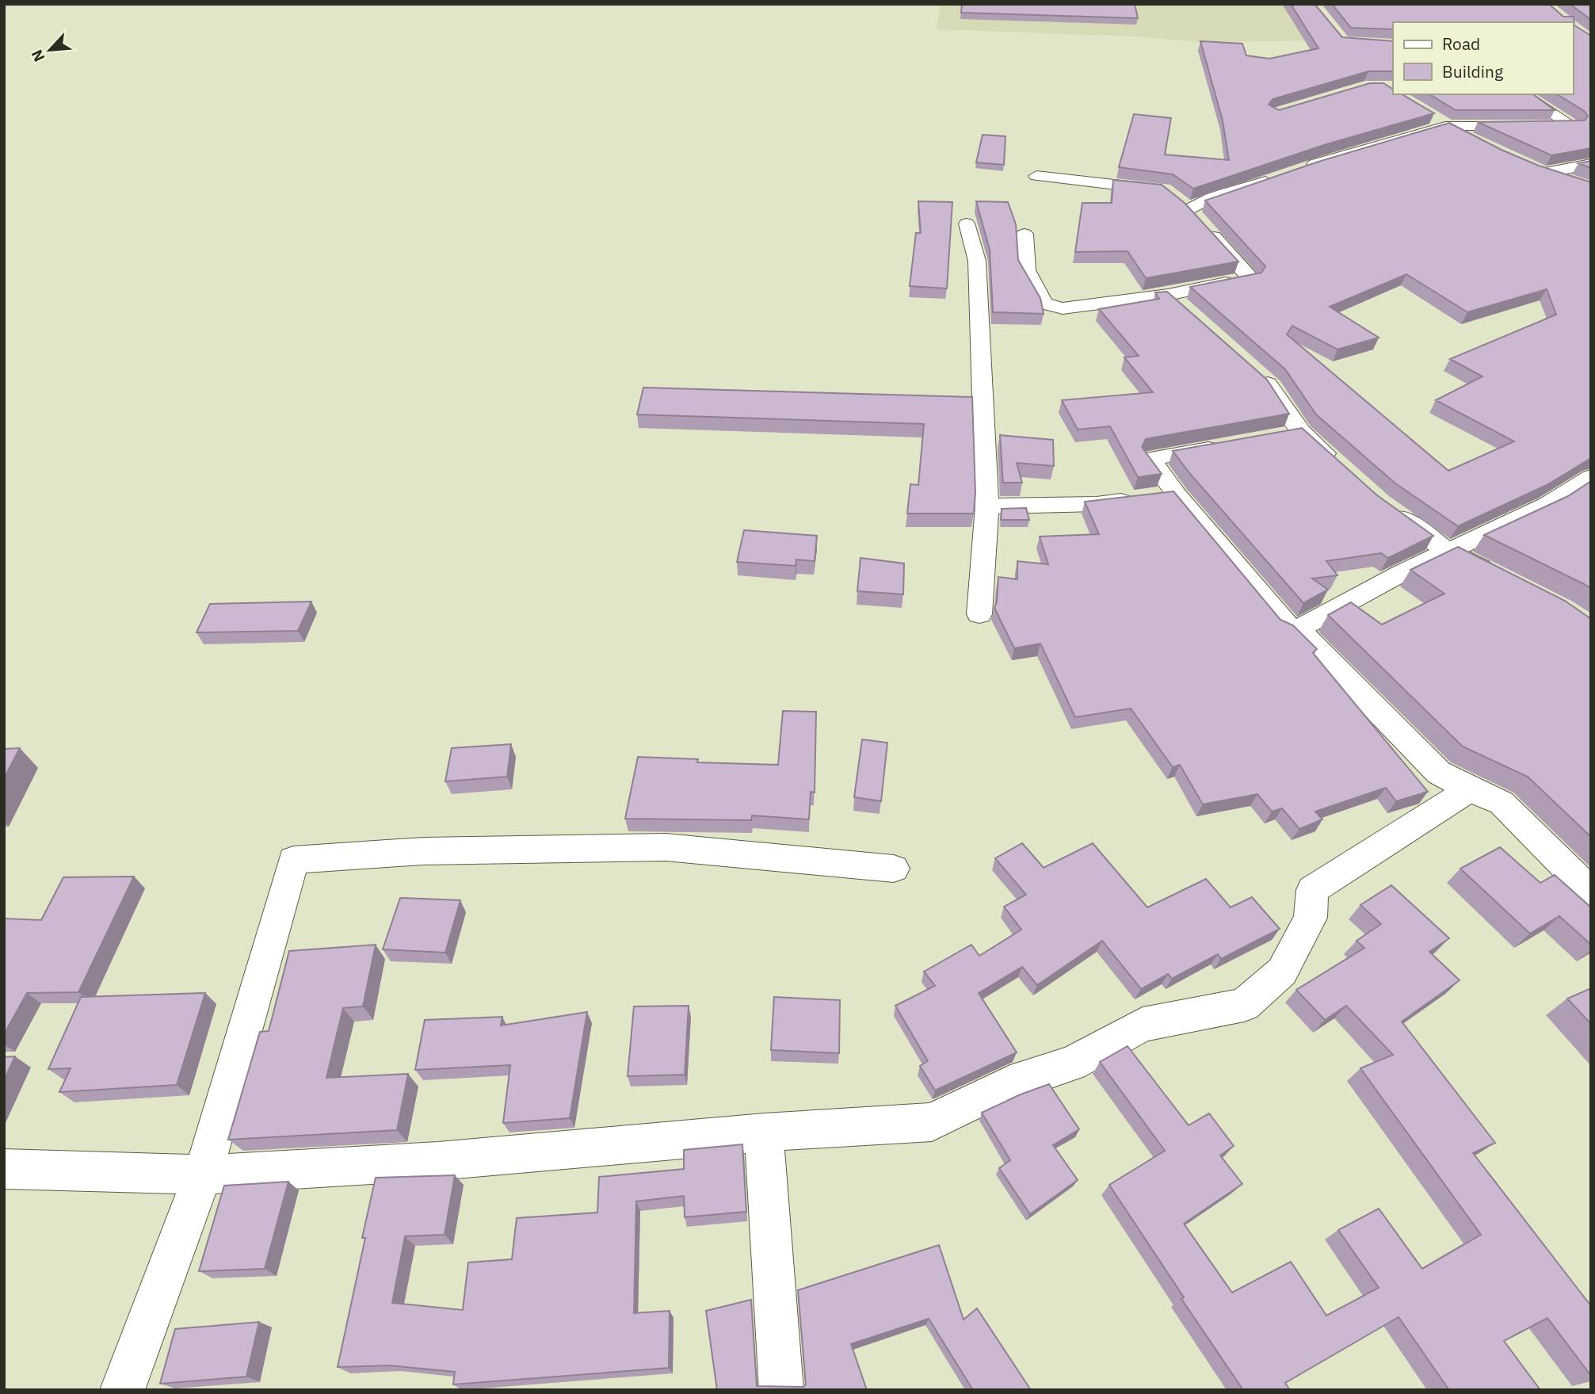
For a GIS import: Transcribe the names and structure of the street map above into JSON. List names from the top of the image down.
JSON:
{
  "legend": ["Road", "Building"],
  "north": "bottom left"
}
